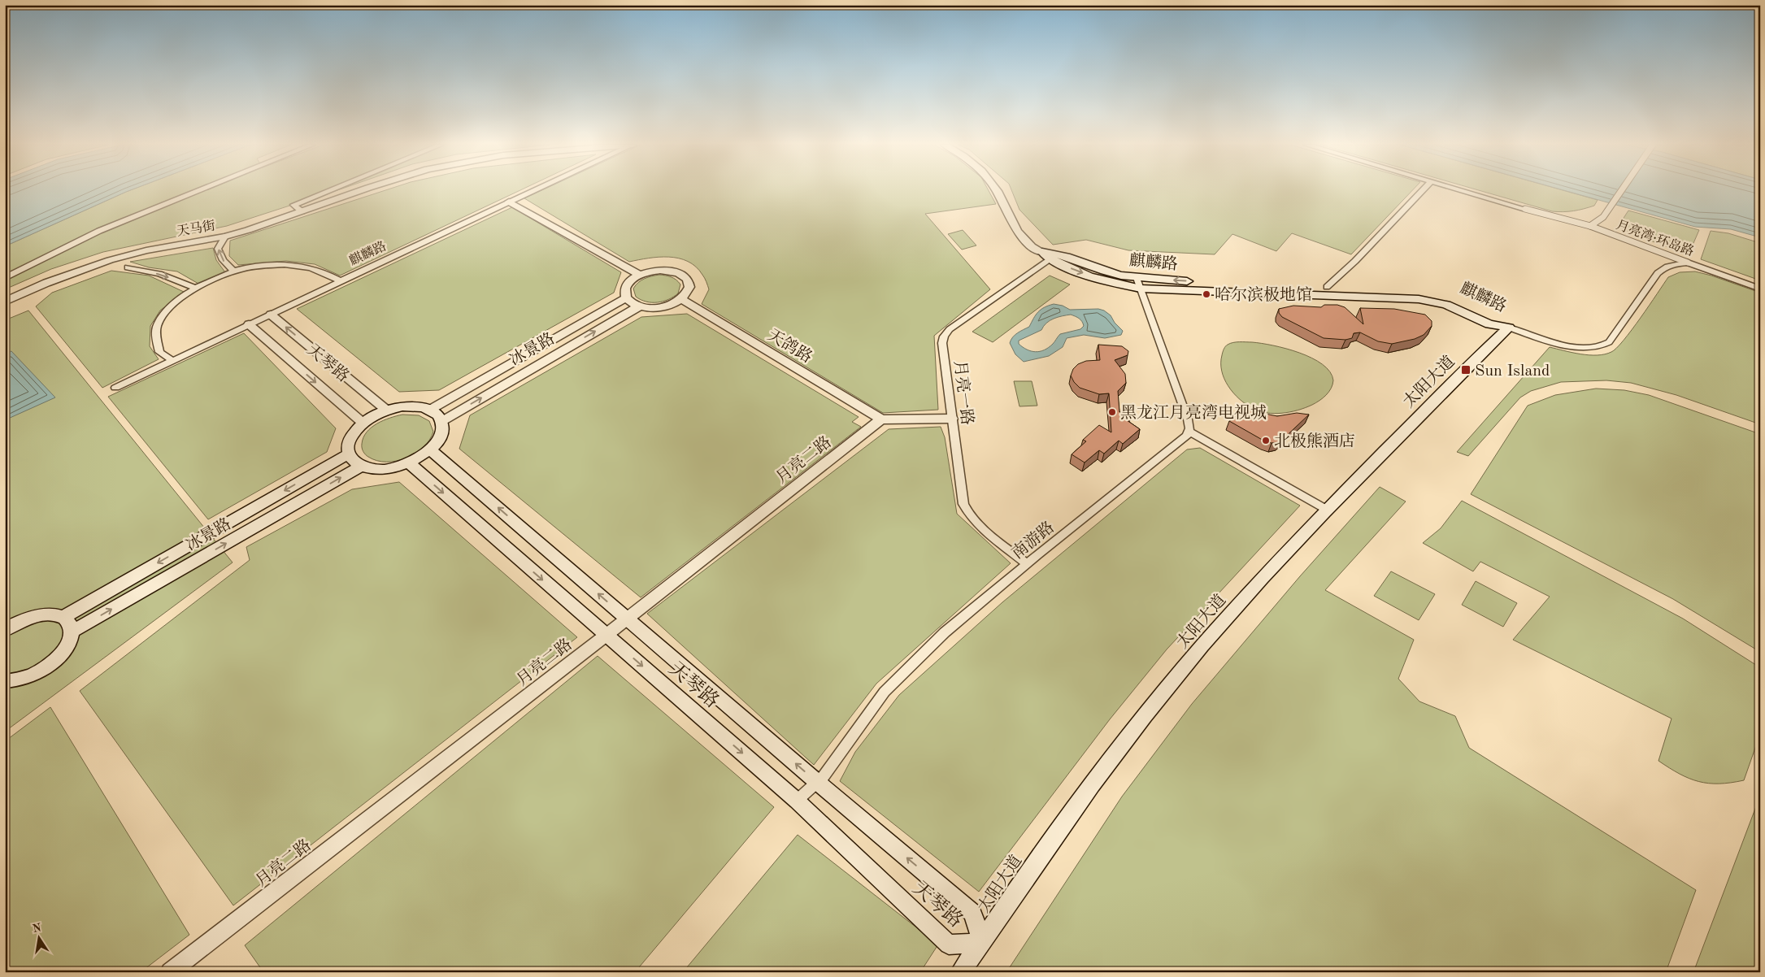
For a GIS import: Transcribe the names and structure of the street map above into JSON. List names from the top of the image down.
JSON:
{
  "streets": {
    "main road": [
      "麒麟路",
      "冰景路",
      "天琴路",
      "太阳大道"
    ],
    "street": [
      "天马街",
      "月亮湾·环岛路",
      "天鸽路",
      "月亮一路",
      "月亮二路",
      "南游路"
    ]
  },
  "crossings": [
    ["麒麟路", "天琴路"],
    ["麒麟路", "太阳大道"],
    ["麒麟路", "月亮一路"],
    ["天鸽路", "冰景路"],
    ["天鸽路", "月亮二路"],
    ["冰景路", "天琴路"],
    ["天琴路", "太阳大道"],
    ["天琴路", "月亮二路"],
    ["天琴路", "南游路"],
    ["月亮一路", "南游路"]
  ],
  "places": {
    "other": ["哈尔滨极地馆", "黑龙江月亮湾电视城", "北极熊酒店"],
    "transit": ["Sun Island"]
  },
  "north": "top"
}
